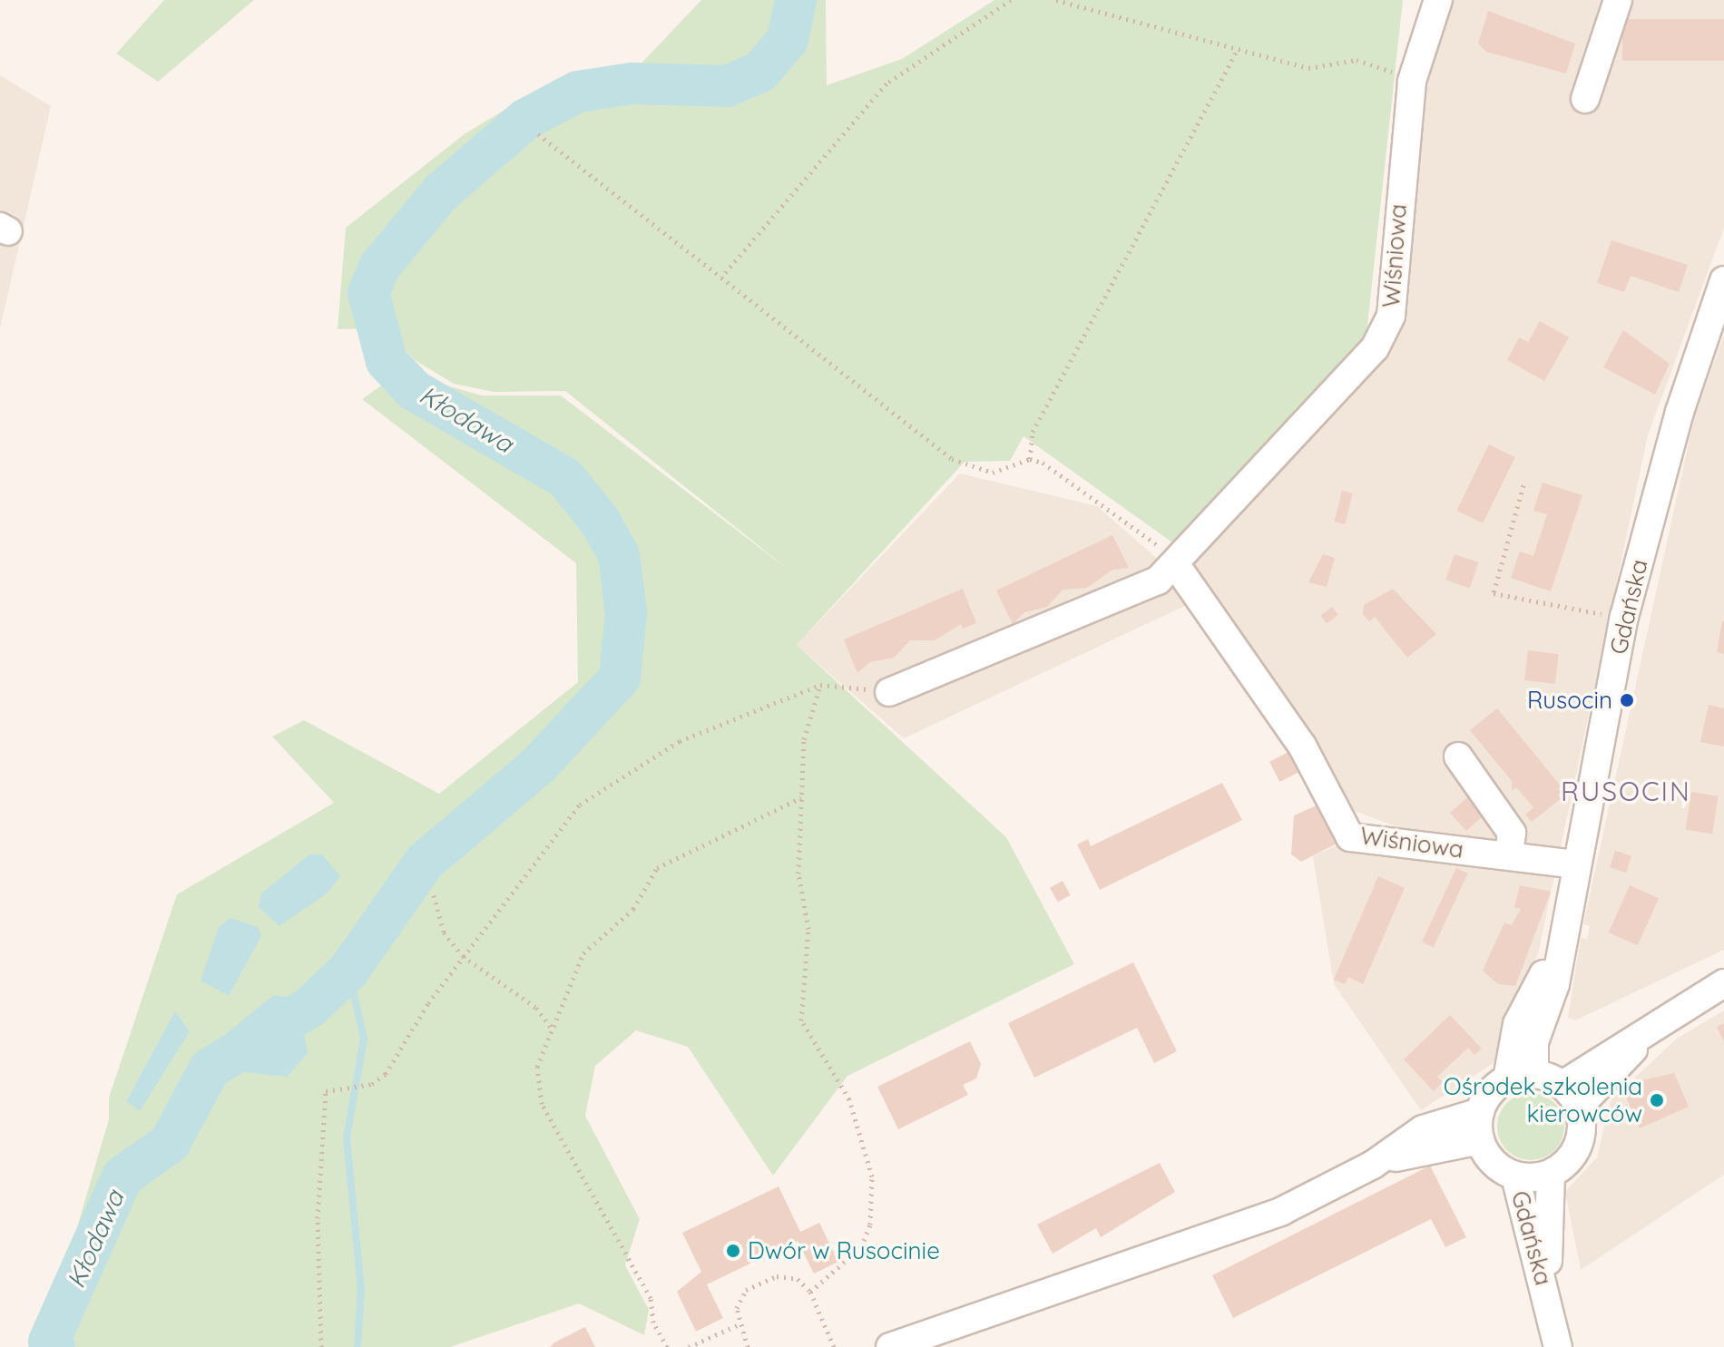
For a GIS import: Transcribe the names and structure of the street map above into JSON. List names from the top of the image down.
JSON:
{
  "streets": {
    "street": ["Wiśniowa", "Gdańska"]
  },
  "crossings": [
    ["Wiśniowa", "Gdańska"]
  ],
  "districts": ["RUSOCIN"],
  "water": ["Kłodawa"],
  "places": ["Rusocin", "Ośrodek szkolenia kierowców", "Dwór w Rusocinie"]
}
